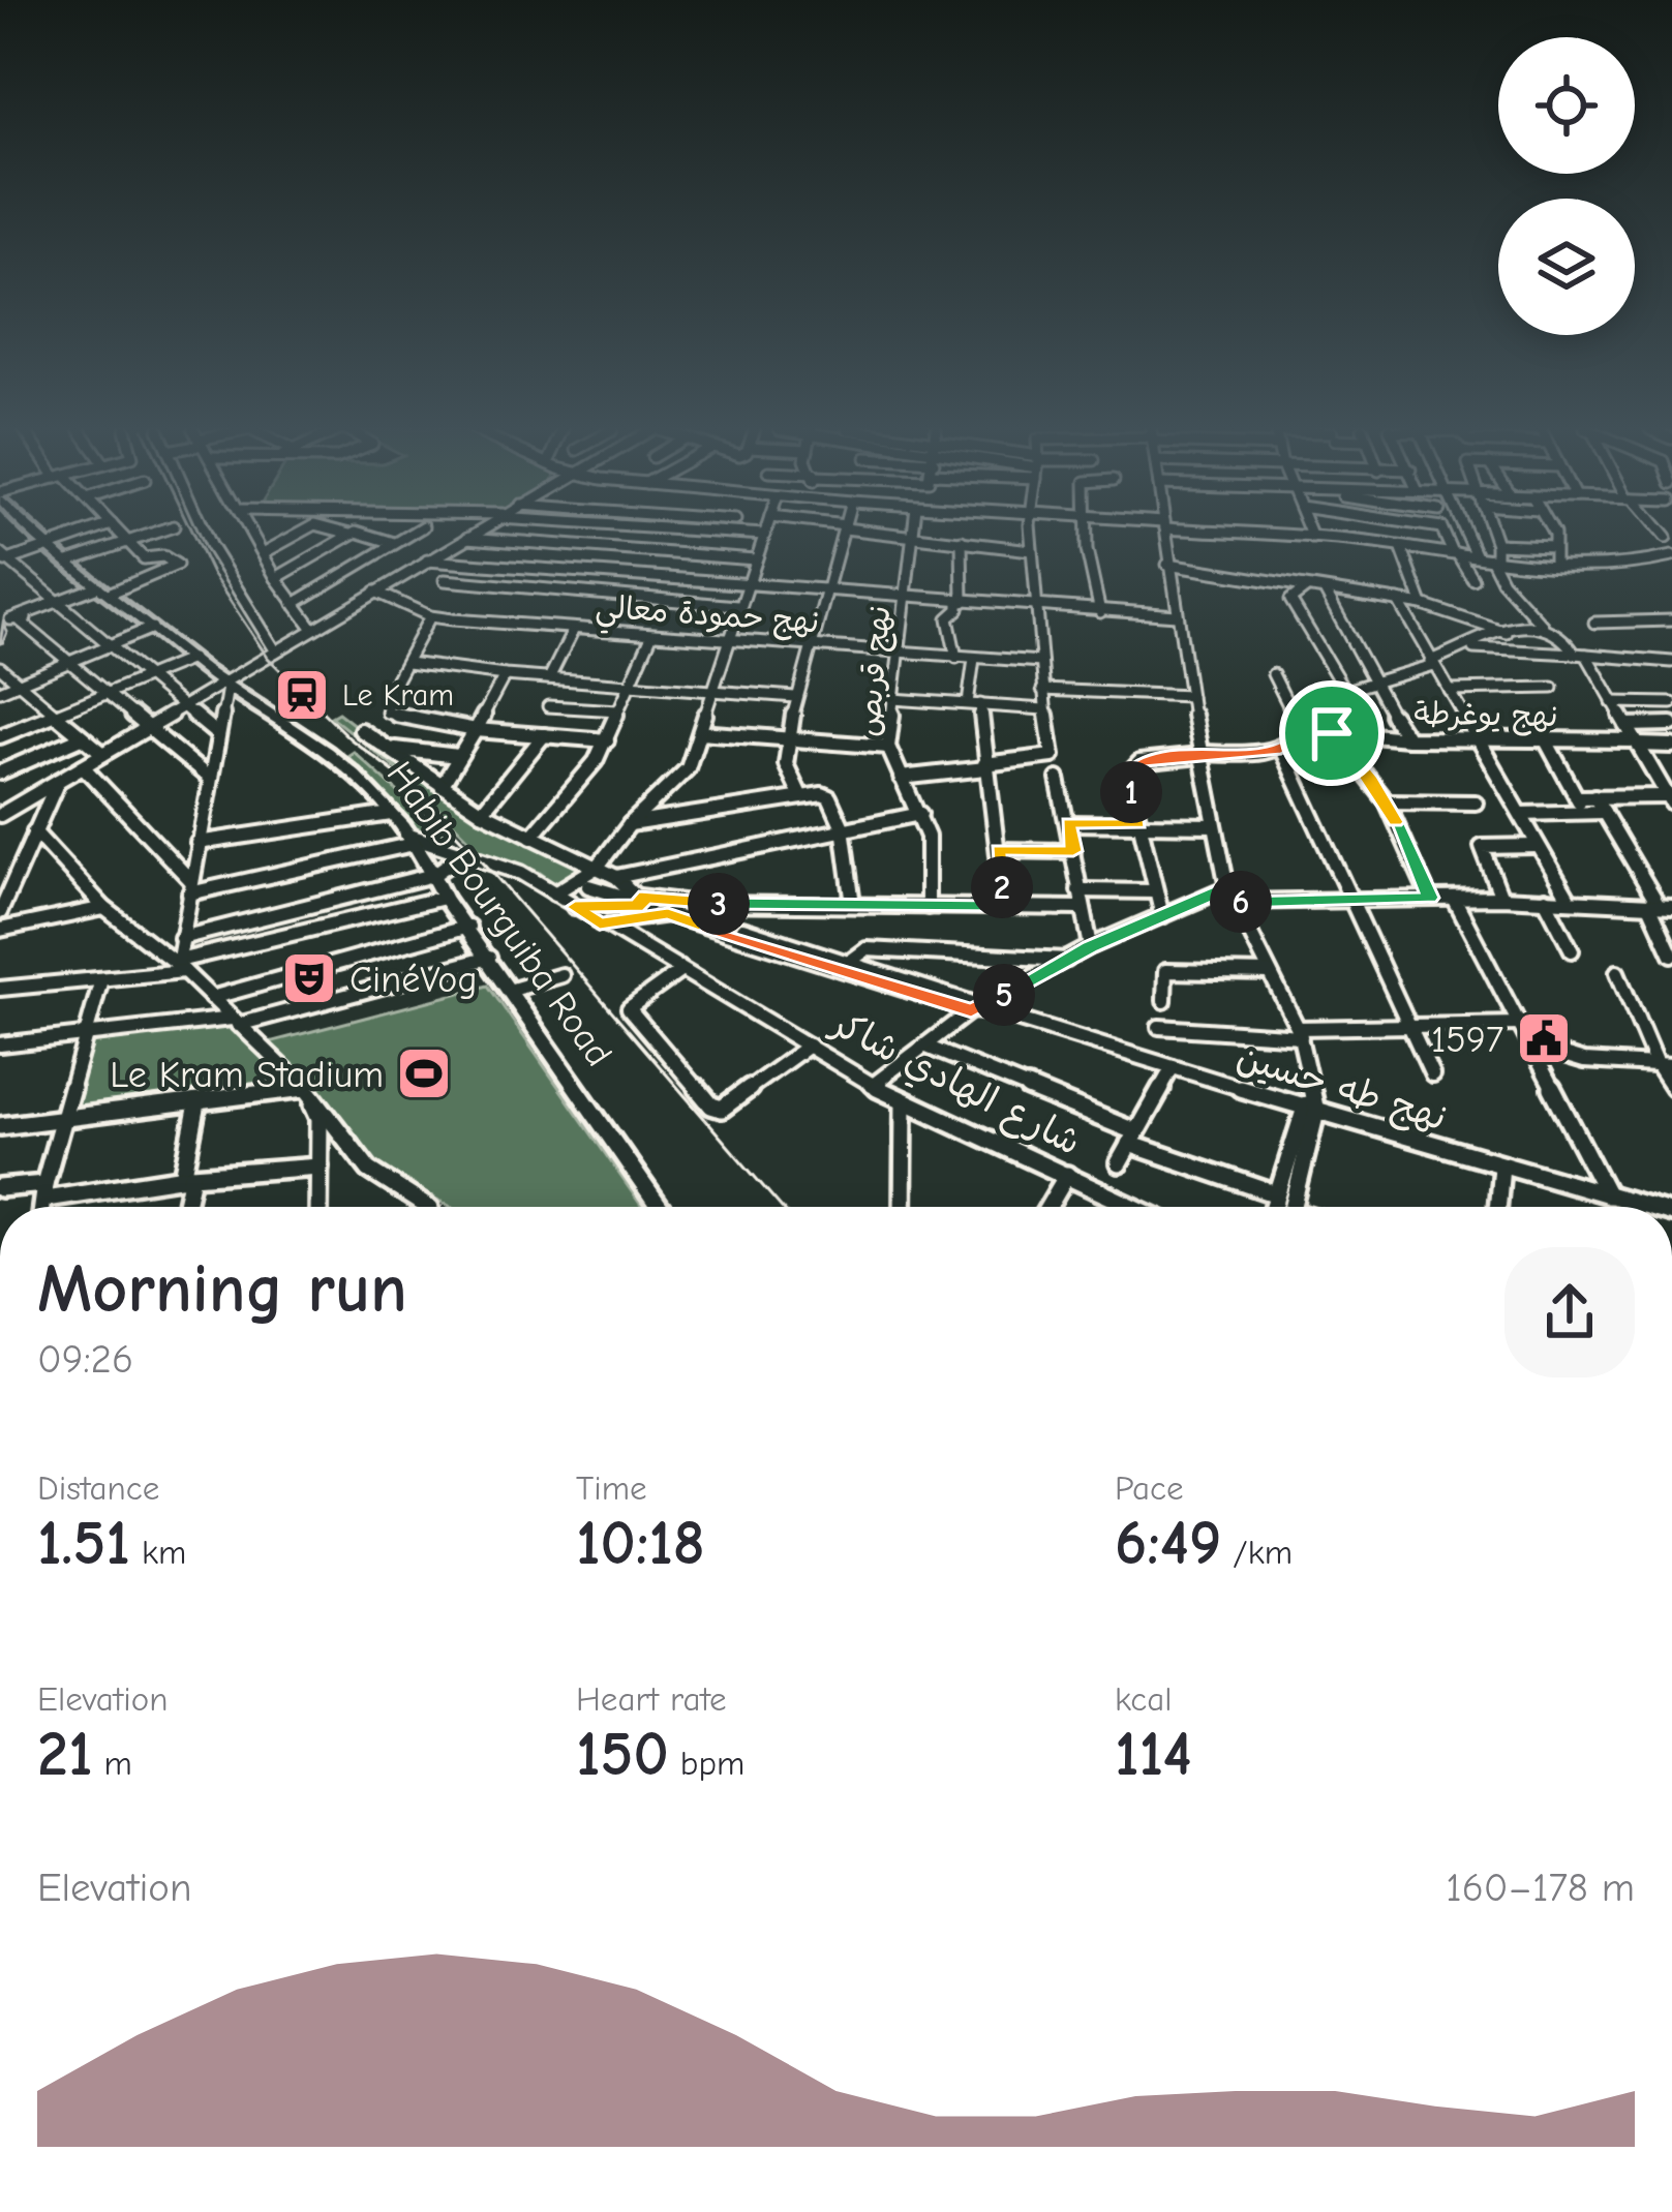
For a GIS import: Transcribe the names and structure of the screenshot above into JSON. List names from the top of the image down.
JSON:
{
  "streets": {
    "main road": ["Habib Bourguiba Road"],
    "street": [
      "نهج حمودة معالي",
      "نهج قربص",
      "نهج يوغرطة",
      "شارع الهادي شاكر",
      "نهج طه حسين"
    ]
  },
  "crossings": [
    ["نهج حمودة معالي", "نهج قربص"],
    ["Habib Bourguiba Road", "شارع الهادي شاكر"]
  ],
  "places": {
    "station": ["Le Kram"],
    "theatre": ["CinéVog"],
    "public building": ["1597"],
    "sports": ["Le Kram Stadium"]
  },
  "page": {
    "pins": [
      "1",
      "2",
      "6",
      "3",
      "5"
    ],
    "heading": ["Morning run", "09:26"],
    "stats": [
      ["Distance", "1.51 km"],
      ["Time", "10:18"],
      ["Pace", "6:49 /km"],
      ["Elevation", "21 m"],
      ["Heart rate", "150 bpm"],
      ["kcal", "114"]
    ],
    "chart": ["Elevation", "160–178 m"]
  }
}
